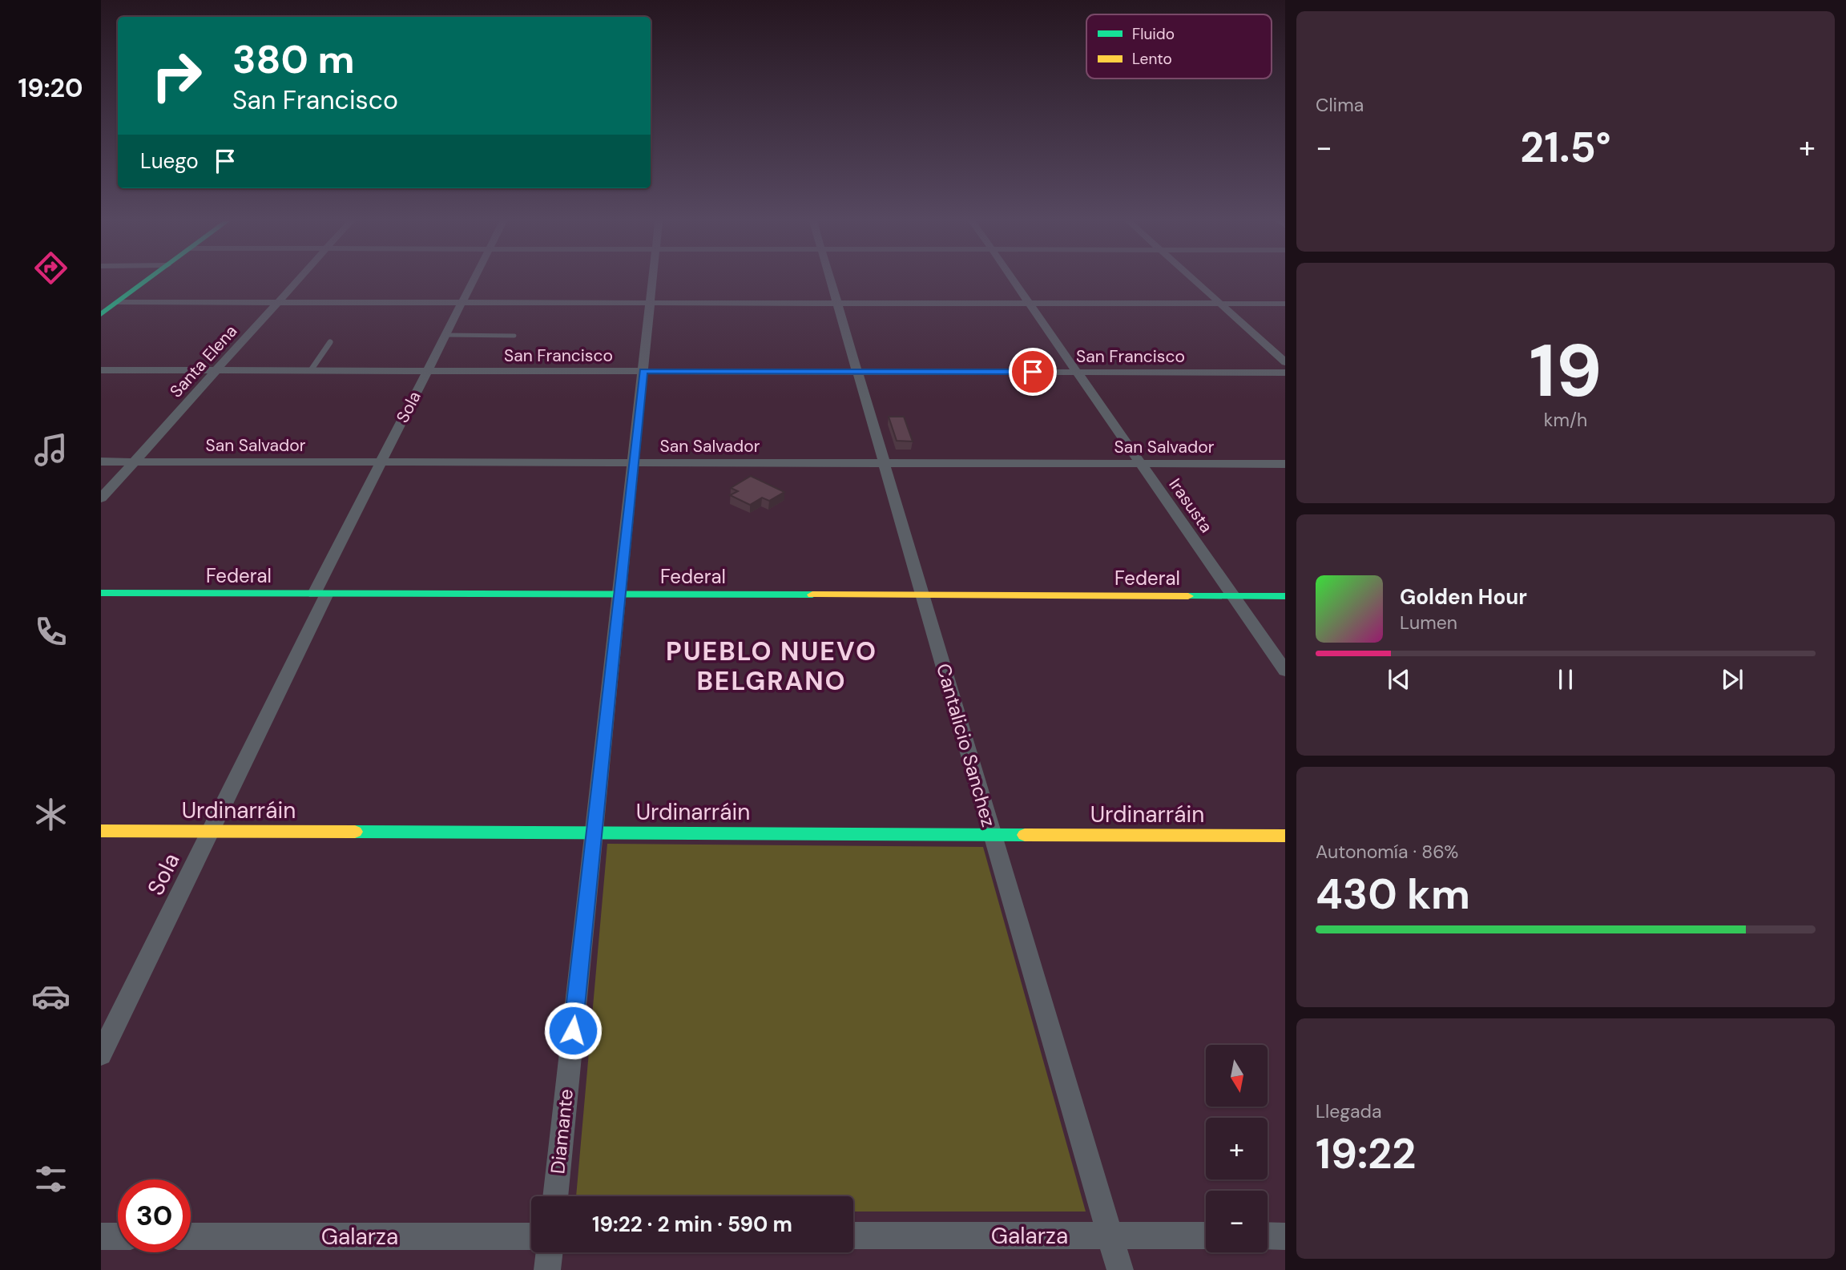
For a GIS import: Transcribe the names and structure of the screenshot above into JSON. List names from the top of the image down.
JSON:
{
  "streets": {
    "street": [
      "San Francisco",
      "Santa Elena",
      "Sola",
      "San Salvador",
      "Irasusta",
      "Federal",
      "Cantalicio Sanchez",
      "Urdinarráin",
      "Diamante",
      "Galarza"
    ]
  },
  "crossings": [
    ["San Francisco", "Santa Elena"],
    ["San Francisco", "Sola"],
    ["San Francisco", "Irasusta"],
    ["San Francisco", "Cantalicio Sanchez"],
    ["San Francisco", "Diamante"],
    ["Santa Elena", "San Salvador"],
    ["Sola", "San Salvador"],
    ["Sola", "Federal"],
    ["Sola", "Urdinarráin"],
    ["San Salvador", "Irasusta"],
    ["San Salvador", "Cantalicio Sanchez"],
    ["San Salvador", "Diamante"],
    ["Irasusta", "Federal"],
    ["Federal", "Cantalicio Sanchez"],
    ["Federal", "Diamante"],
    ["Cantalicio Sanchez", "Urdinarráin"],
    ["Cantalicio Sanchez", "Galarza"],
    ["Urdinarráin", "Diamante"]
  ],
  "districts": ["PUEBLO NUEVO BELGRANO"],
  "legend": ["Fluido", "Lento"],
  "north": "bottom",
  "page": {
    "tabs": "19:20",
    "tile": [
      "Clima",
      ["19", "km/h"],
      ["Autonomía · 86%", "430 km"],
      ["Llegada", "19:22"]
    ],
    "turn": ["380 m", "San Francisco"],
    "heat": ["−", "21.5°", "+"],
    "then": "Luego",
    "song": ["Golden Hour", "Lumen"],
    "map_buttons": ["+", "−"],
    "limit": "30",
    "trip": "19:22 · 2 min · 590 m"
  }
}
